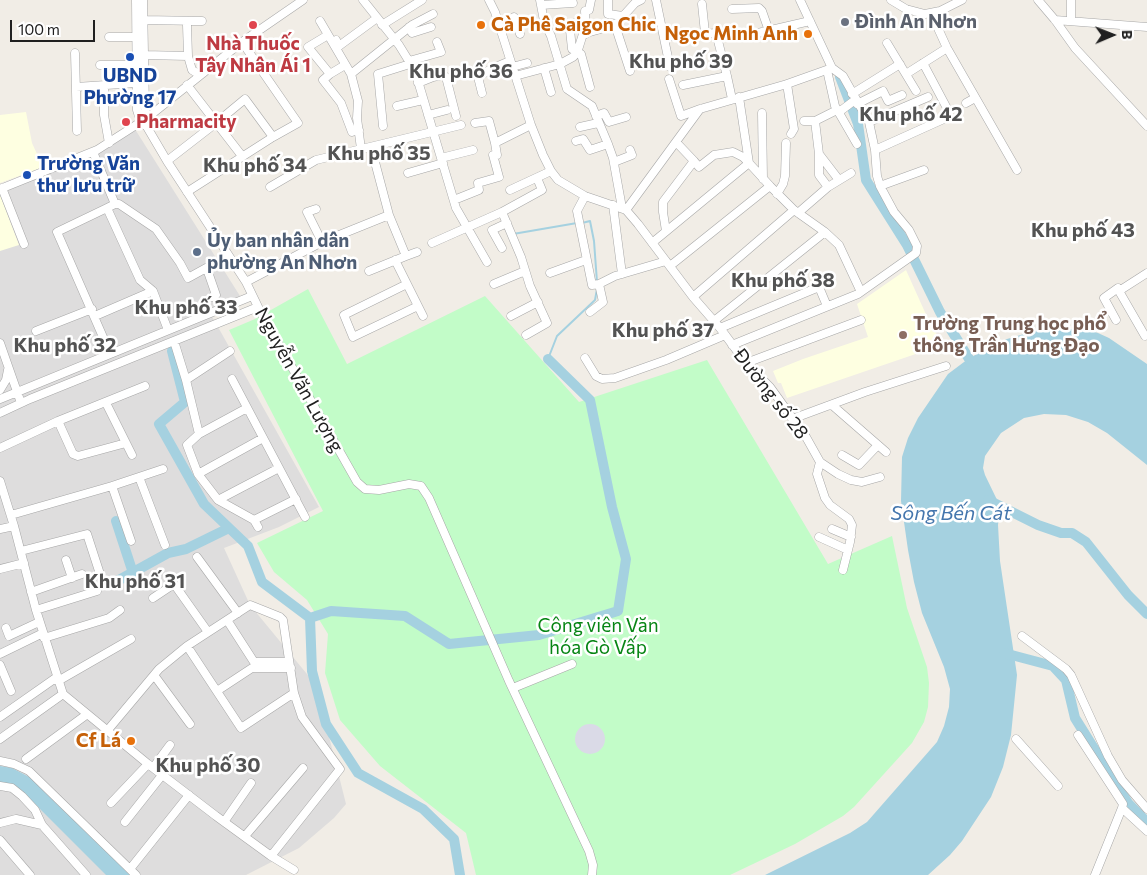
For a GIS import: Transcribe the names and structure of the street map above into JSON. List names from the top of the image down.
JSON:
{
  "streets": {
    "street": ["Nguyễn Văn Lượng", "Đường số 28"]
  },
  "districts": [
    "Khu phố 39",
    "Khu phố 36",
    "Khu phố 42",
    "Khu phố 35",
    "Khu phố 34",
    "Khu phố 43",
    "Khu phố 38",
    "Khu phố 33",
    "Khu phố 37",
    "Khu phố 32",
    "Khu phố 31",
    "Khu phố 30"
  ],
  "water": ["Sông Bến Cát"],
  "parks": ["Công viên Văn hóa Gò Vấp"],
  "places": [
    "Đình An Nhơn",
    "Nhà Thuốc Tây Nhân Ái 1",
    "Cà Phê Saigon Chic",
    "Ngọc Minh Anh",
    "UBND Phường 17",
    "Pharmacity",
    "Trường Văn thư lưu trữ",
    "Ủy ban nhân dân phường An Nhơn",
    "Trường Trung học phổ thông Trần Hưng Đạo",
    "Cf Lá"
  ],
  "scale_bar": "100 m",
  "north": "right"
}
